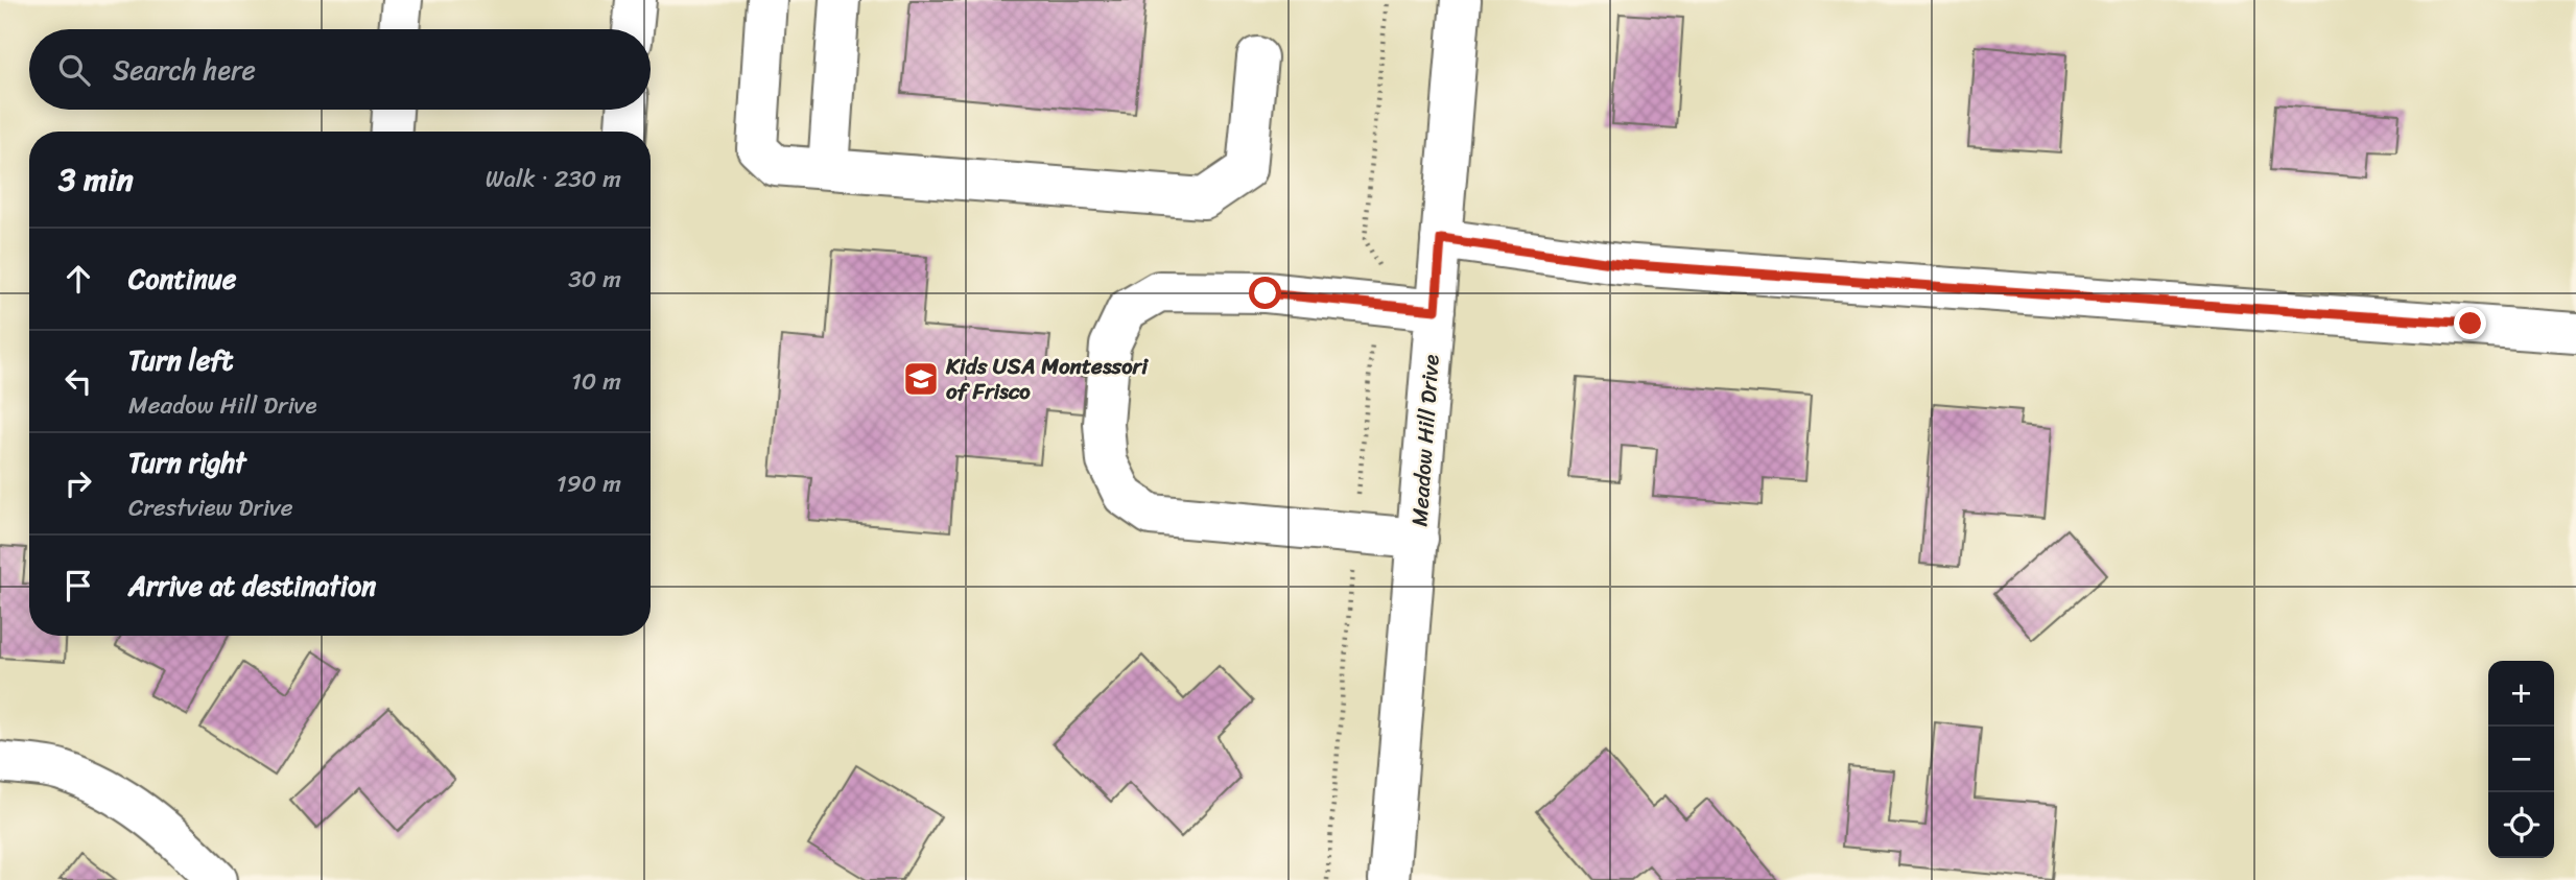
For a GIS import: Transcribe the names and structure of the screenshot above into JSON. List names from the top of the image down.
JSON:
{
  "streets": {
    "street": ["Meadow Hill Drive"]
  },
  "places": {
    "school or university": ["Kids USA Montessori of Frisco"]
  },
  "page": {
    "search": "Search here",
    "heading": ["3 min", "Walk · 230 m"],
    "list": [
      ["Continue", "30 m"],
      ["Turn left", "Meadow Hill Drive", "10 m"],
      ["Turn right", "Crestview Drive", "190 m"],
      "Arrive at destination"
    ],
    "map_buttons": ["+", "−"]
  }
}
